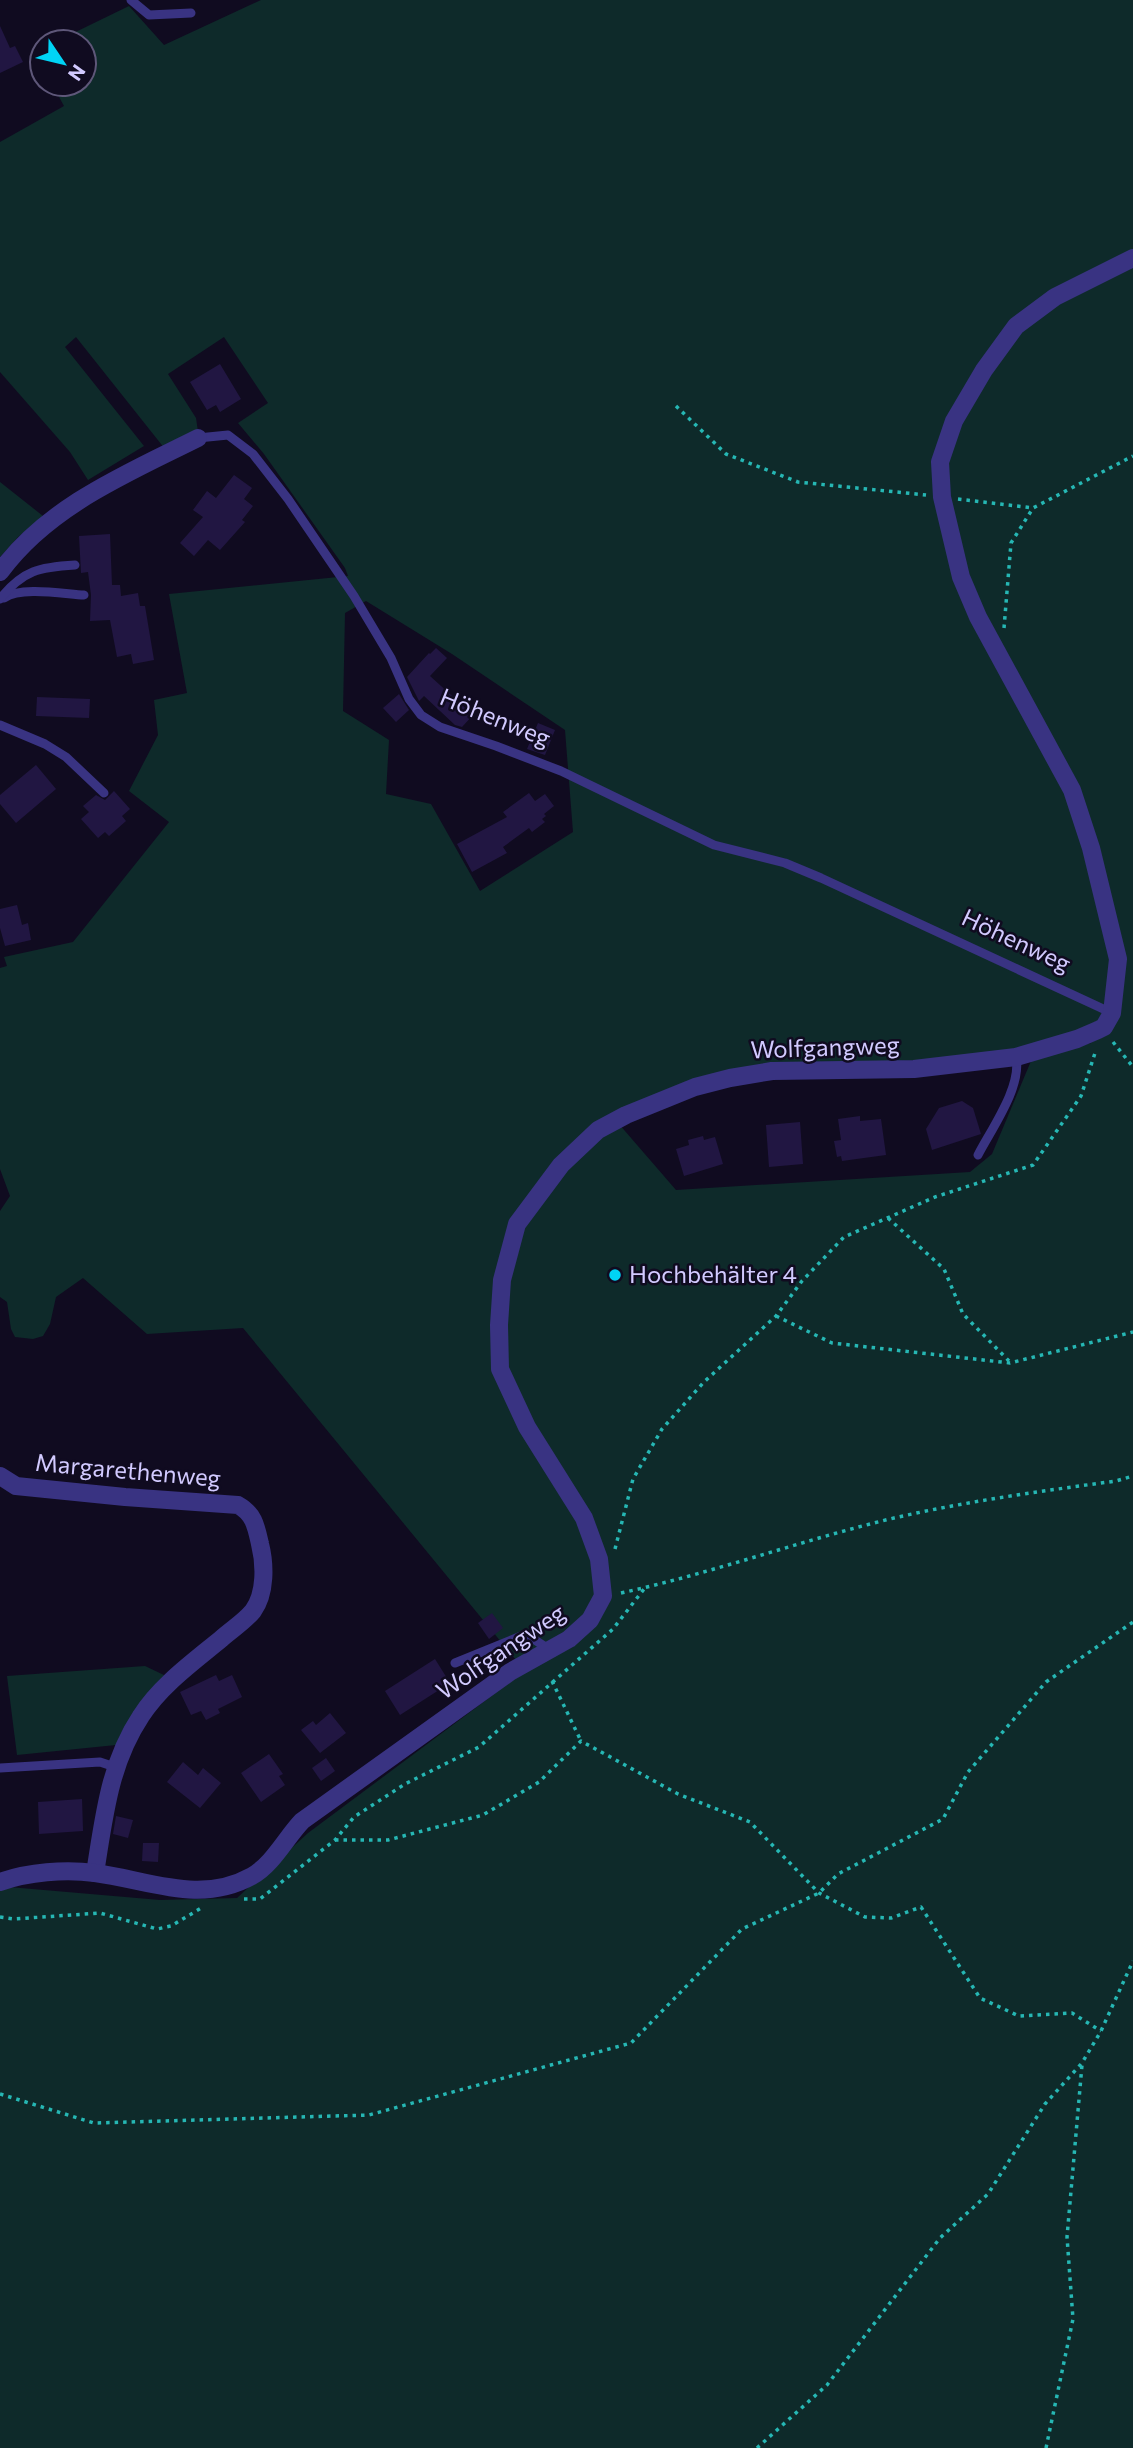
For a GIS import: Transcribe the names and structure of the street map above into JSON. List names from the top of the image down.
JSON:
{
  "streets": {
    "street": ["Höhenweg", "Wolfgangweg", "Margarethenweg"]
  },
  "crossings": [
    ["Höhenweg", "Wolfgangweg"],
    ["Wolfgangweg", "Margarethenweg"]
  ],
  "places": ["Hochbehälter 4"],
  "north": "bottom right"
}
